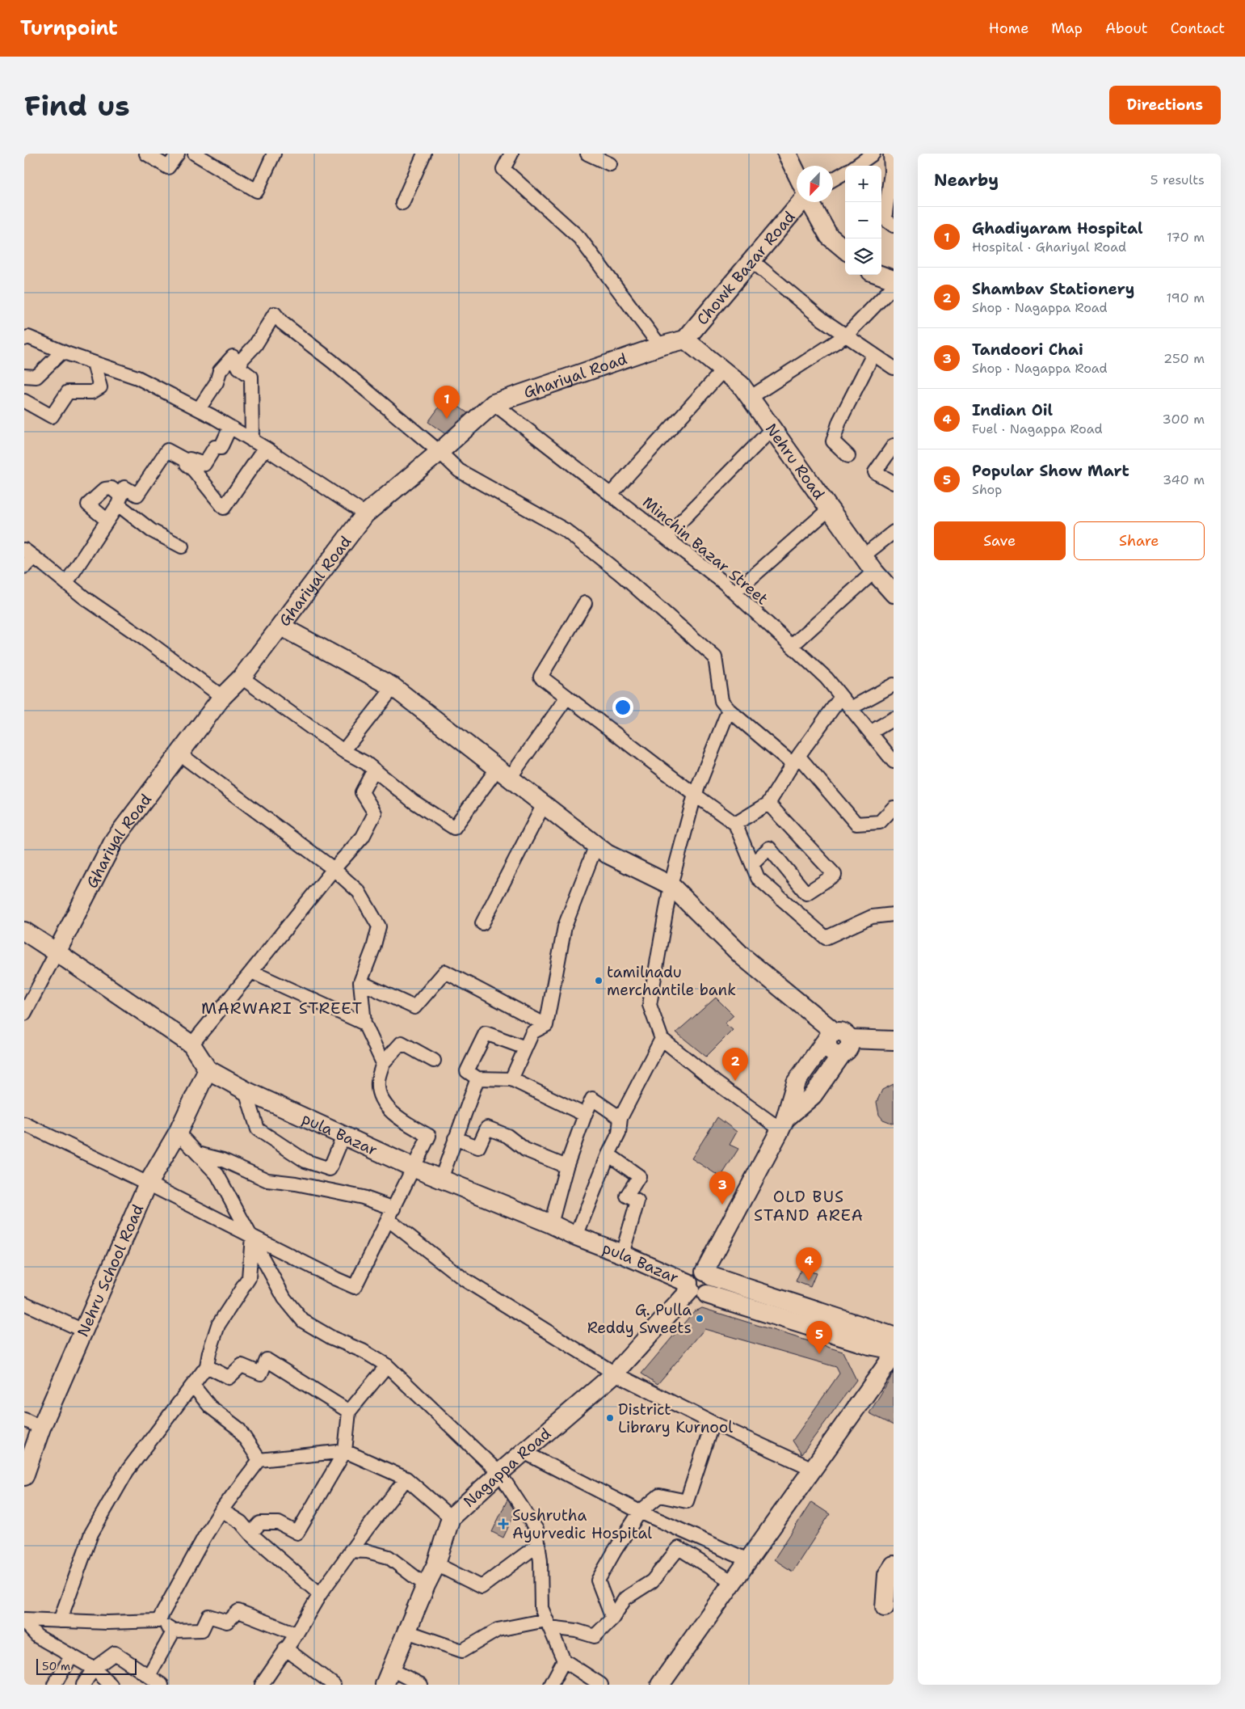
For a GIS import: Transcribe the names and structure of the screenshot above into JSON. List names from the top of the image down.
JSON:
{
  "streets": {
    "street": [
      "Chowk Bazar Road",
      "Ghariyal Road",
      "Nehru Road",
      "Minchin Bazar Street",
      "pula Bazar",
      "Nehru School Road",
      "Nagappa Road"
    ]
  },
  "crossings": [
    ["Chowk Bazar Road", "Ghariyal Road"],
    ["Chowk Bazar Road", "Nehru Road"],
    ["Ghariyal Road", "Nehru Road"],
    ["Ghariyal Road", "Minchin Bazar Street"],
    ["Ghariyal Road", "pula Bazar"],
    ["pula Bazar", "Nehru School Road"],
    ["pula Bazar", "Nagappa Road"]
  ],
  "districts": ["MARWARI STREET", "OLD BUS STAND AREA"],
  "places": {
    "other": ["tamilnadu merchantile bank", "G. Pulla Reddy Sweets", "District Library Kurnool"],
    "health": ["Sushrutha Ayurvedic Hospital"]
  },
  "scale_bar": "50 m",
  "north": "bottom left",
  "page": {
    "header": "Turnpoint",
    "nav": [
      "Home",
      "Map",
      "About",
      "Contact"
    ],
    "buttons": [
      "Directions",
      ["Save", "Share"]
    ],
    "title": "Find us",
    "heading": ["Nearby", "5 results"],
    "map_buttons": ["+", "−"],
    "list": [
      {
        "mark": "1",
        "name": "Ghadiyaram Hospital",
        "note": "Hospital · Ghariyal Road",
        "value": "170 m"
      },
      {
        "mark": "2",
        "name": "Shambav Stationery",
        "note": "Shop · Nagappa Road",
        "value": "190 m"
      },
      {
        "mark": "3",
        "name": "Tandoori Chai",
        "note": "Shop · Nagappa Road",
        "value": "250 m"
      },
      {
        "mark": "4",
        "name": "Indian Oil",
        "note": "Fuel · Nagappa Road",
        "value": "300 m"
      },
      {
        "mark": "5",
        "name": "Popular Show Mart",
        "note": "Shop",
        "value": "340 m"
      }
    ],
    "pins": [
      "1",
      "2",
      "3",
      "4",
      "5"
    ],
    "scale": "50 m"
  }
}
